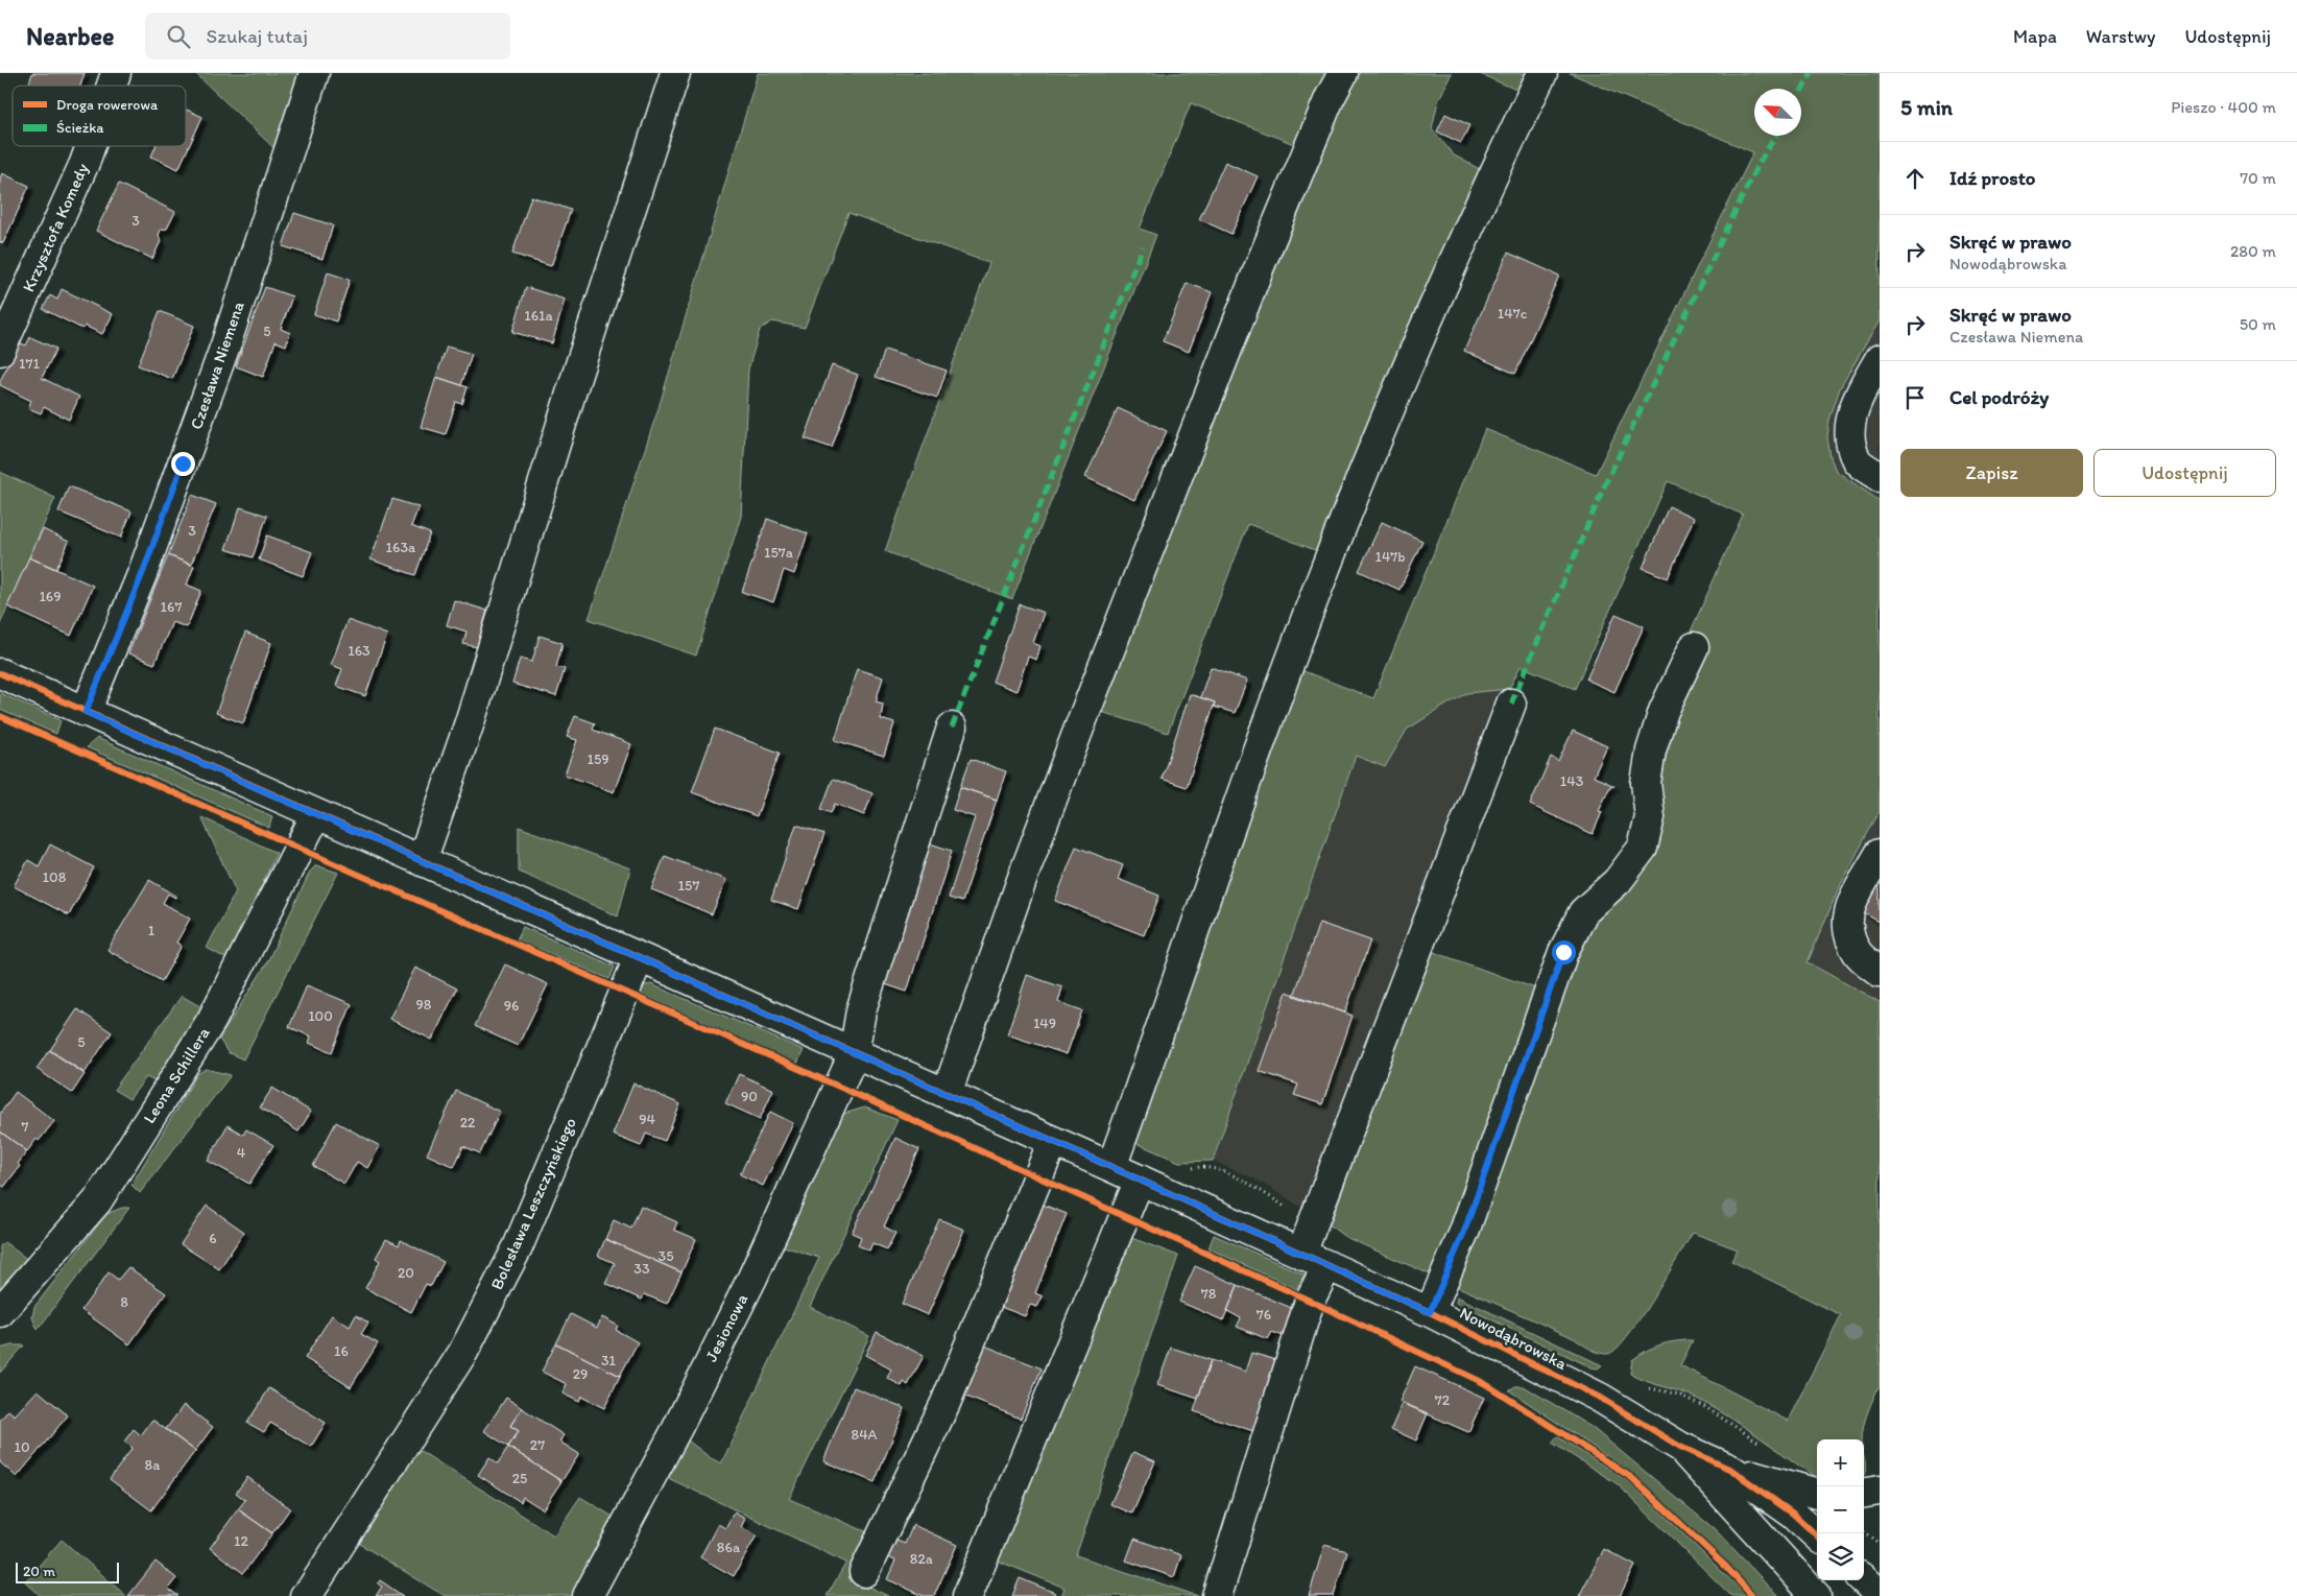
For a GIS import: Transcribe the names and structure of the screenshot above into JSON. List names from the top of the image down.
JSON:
{
  "streets": {
    "street": [
      "Krzysztofa Komedy",
      "Czesława Niemena",
      "Leona Schillera",
      "Bolesława Leszczyńskiego",
      "Jesionowa",
      "Nowodąbrowska"
    ]
  },
  "crossings": [
    ["Czesława Niemena", "Nowodąbrowska"],
    ["Leona Schillera", "Nowodąbrowska"],
    ["Bolesława Leszczyńskiego", "Nowodąbrowska"],
    ["Jesionowa", "Nowodąbrowska"]
  ],
  "house_numbers": [
    "3",
    "147c",
    "161a",
    "5",
    "171",
    "3",
    "163a",
    "157a",
    "147b",
    "169",
    "167",
    "163",
    "159",
    "143",
    "108",
    "157",
    "1",
    "98",
    "96",
    "100",
    "149",
    "5",
    "90",
    "94",
    "22",
    "7",
    "4",
    "6",
    "35",
    "33",
    "20",
    "78",
    "8",
    "76",
    "16",
    "31",
    "29",
    "72",
    "84A",
    "27",
    "10",
    "8a",
    "25",
    "12",
    "86a",
    "82a"
  ],
  "legend": ["Droga rowerowa", "Ścieżka"],
  "scale_bar": "20 m",
  "north": "top left",
  "page": {
    "header": "Nearbee",
    "search": "Szukaj tutaj",
    "nav": ["Mapa", "Warstwy", "Udostępnij"],
    "heading": ["5 min", "Pieszo · 400 m"],
    "list": [
      ["Idź prosto", "70 m"],
      ["Skręć w prawo", "Nowodąbrowska", "280 m"],
      ["Skręć w prawo", "Czesława Niemena", "50 m"],
      "Cel podróży"
    ],
    "buttons": ["Zapisz", "Udostępnij"],
    "map_buttons": ["+", "−"],
    "scale": "20 m"
  }
}
